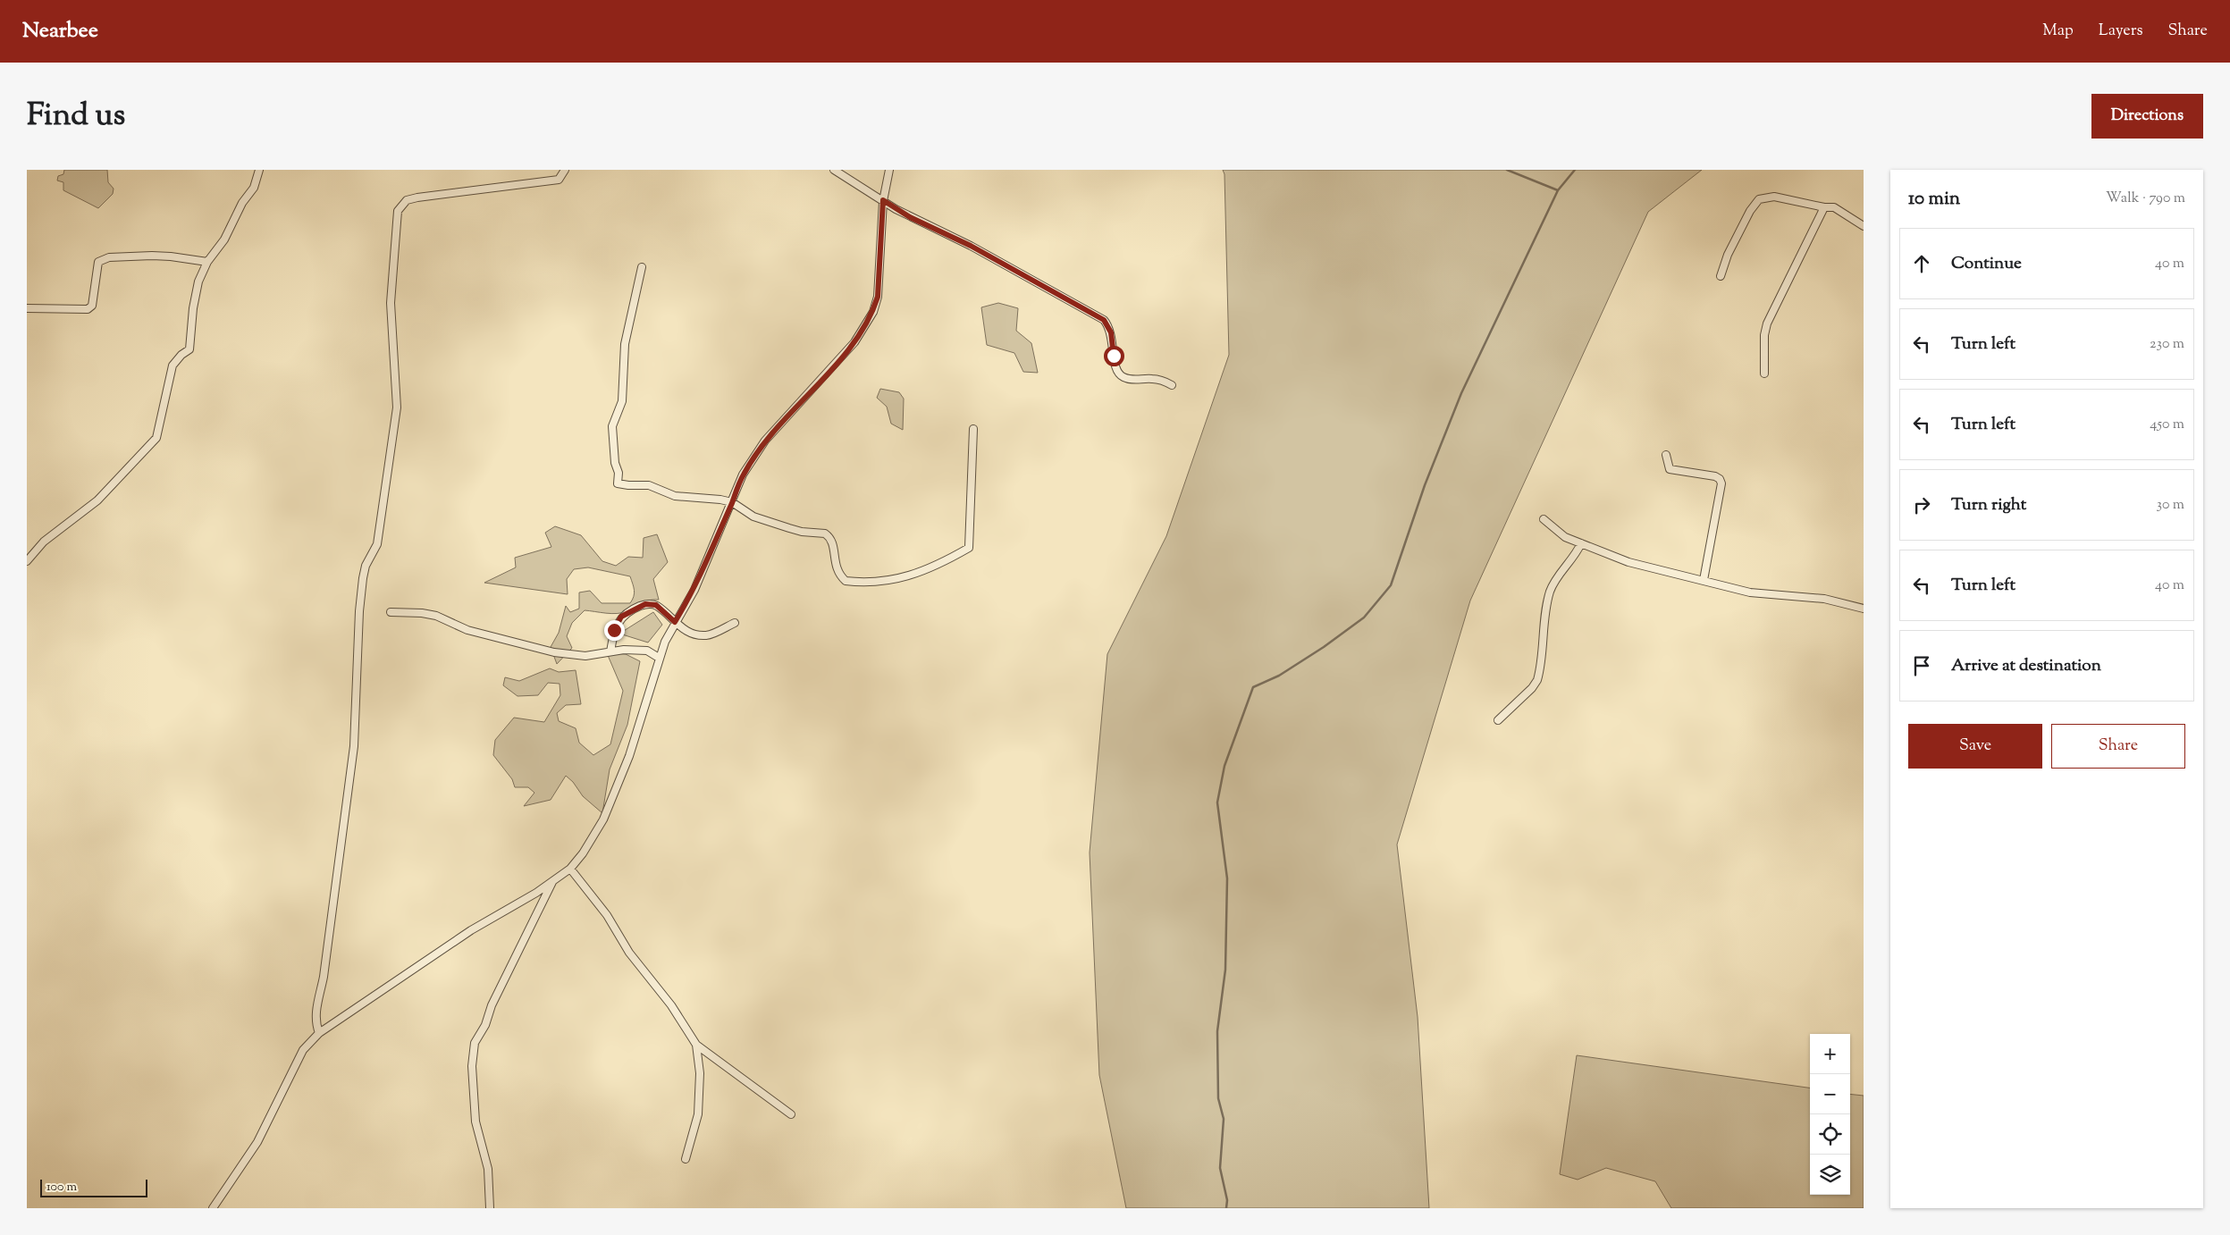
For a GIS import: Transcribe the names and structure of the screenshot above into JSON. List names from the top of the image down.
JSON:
{
  "scale_bar": "100 m",
  "page": {
    "header": "Nearbee",
    "nav": ["Map", "Layers", "Share"],
    "title": "Find us",
    "buttons": [
      "Directions",
      ["Save", "Share"]
    ],
    "heading": ["10 min", "Walk · 790 m"],
    "list": [
      ["Continue", "40 m"],
      ["Turn left", "230 m"],
      ["Turn left", "450 m"],
      ["Turn right", "30 m"],
      ["Turn left", "40 m"],
      "Arrive at destination"
    ],
    "map_buttons": ["+", "−"],
    "scale": "100 m"
  }
}
